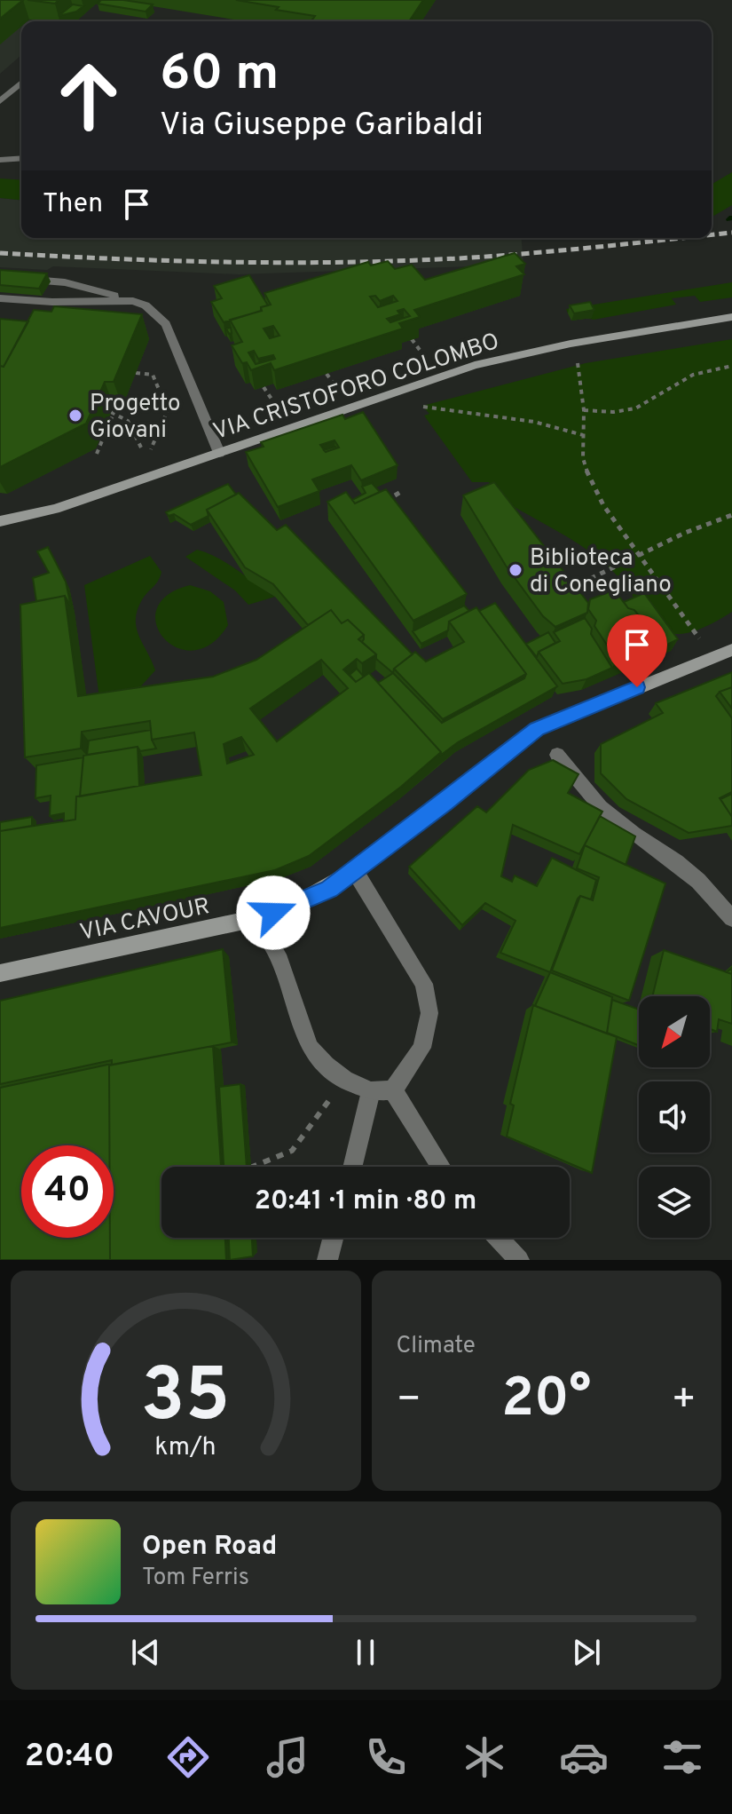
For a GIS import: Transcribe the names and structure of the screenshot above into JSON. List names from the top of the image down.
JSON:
{
  "streets": {
    "street": ["VIA CRISTOFORO COLOMBO", "VIA CAVOUR"]
  },
  "places": ["Progetto Giovani", "Biblioteca di Conegliano"],
  "north": "bottom left",
  "page": {
    "turn": ["60 m", "Via Giuseppe Garibaldi"],
    "then": "Then",
    "limit": "40",
    "trip": "20:41 · 1 min · 80 m",
    "tile": "Climate",
    "heat": ["−", "20°", "+"],
    "song": ["Open Road", "Tom Ferris"],
    "tabs": "20:40",
    "gauge": ["35", "km/h"]
  }
}
